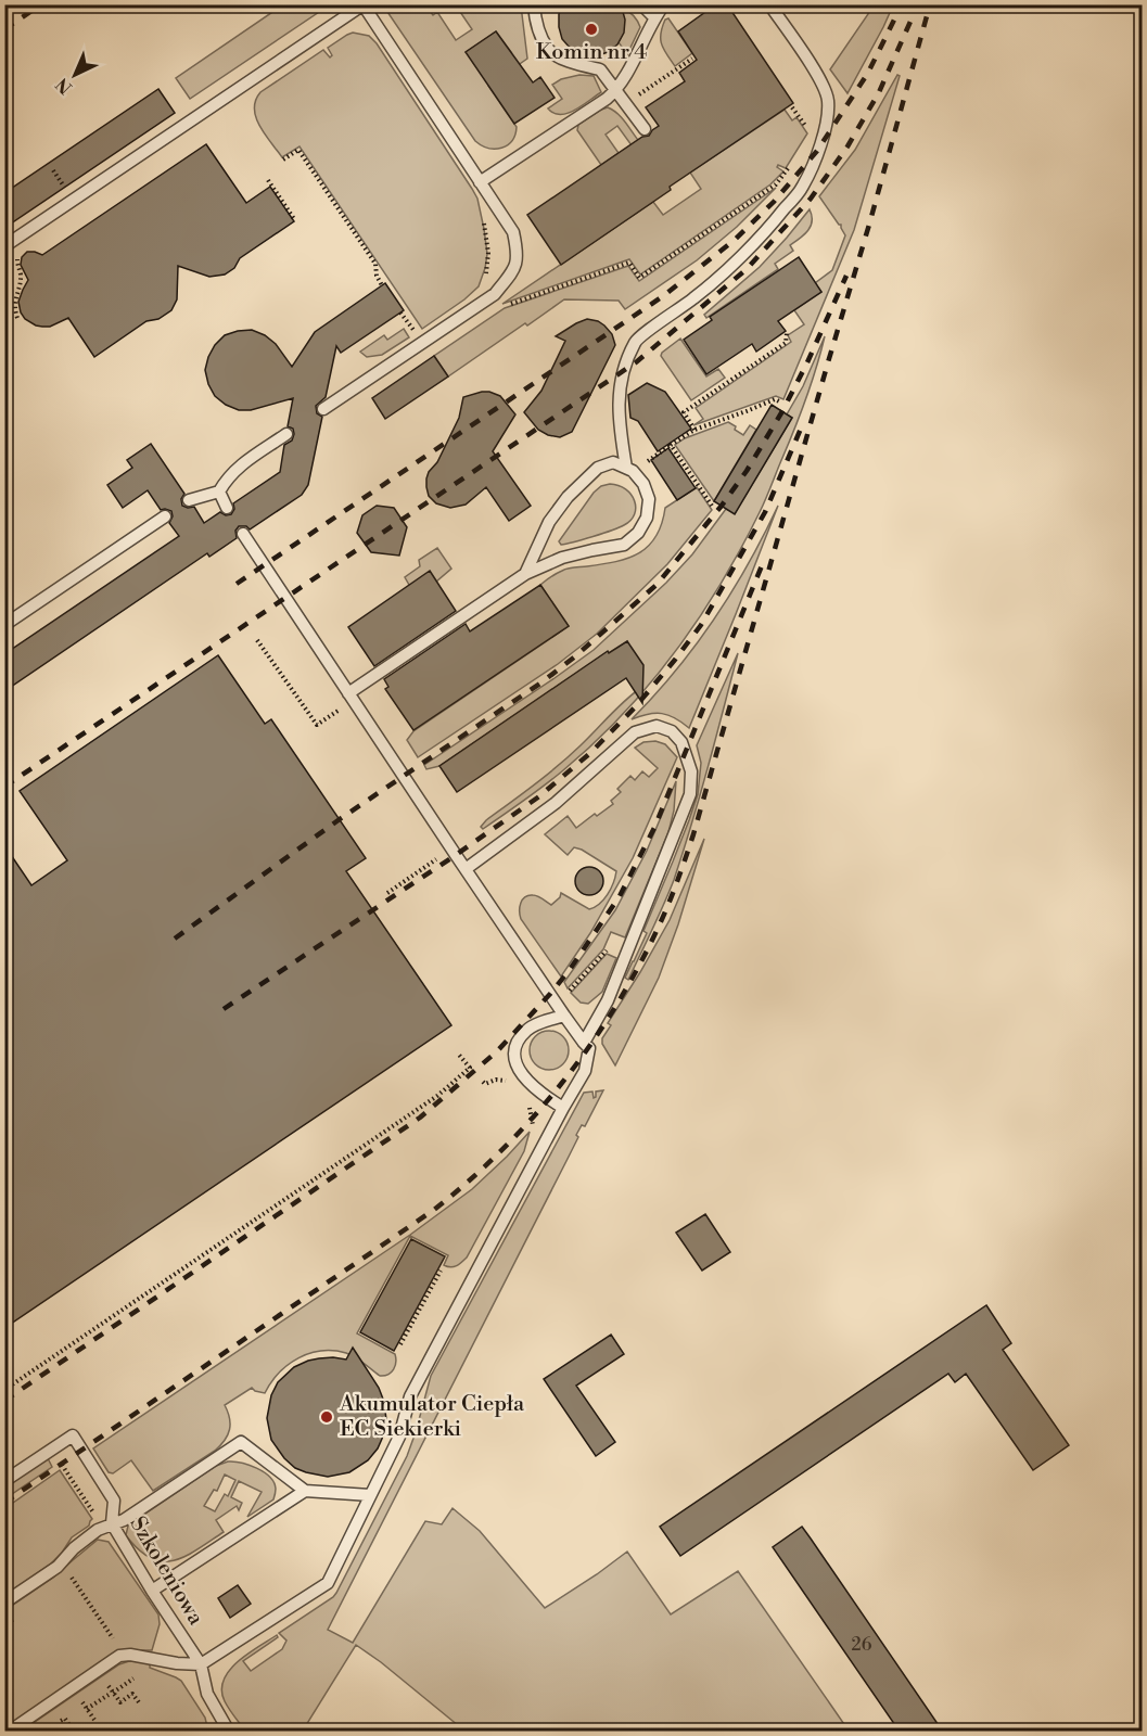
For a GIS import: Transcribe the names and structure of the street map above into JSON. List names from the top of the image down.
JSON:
{
  "streets": {
    "lane": ["Szkoleniowa"]
  },
  "places": ["Komin nr 4", "Akumulator Ciepła EC Siekierki"],
  "house_numbers": ["26"],
  "north": "bottom left"
}
